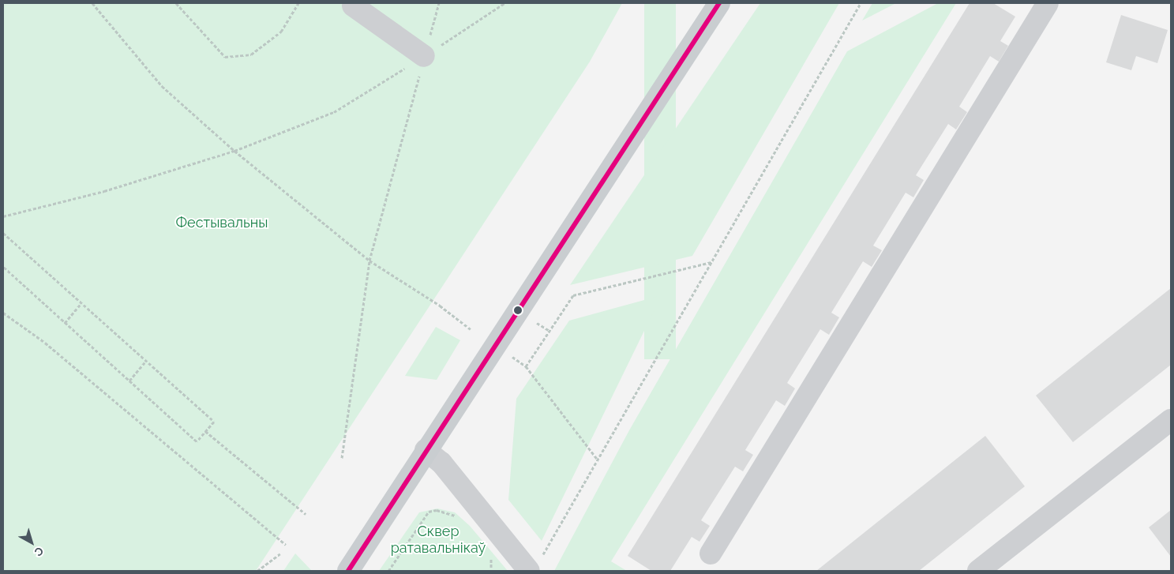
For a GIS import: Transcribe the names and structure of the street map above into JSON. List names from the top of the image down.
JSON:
{
  "parks": ["Фестывальны", "Сквер ратавальнікаў"],
  "north": "bottom right"
}
